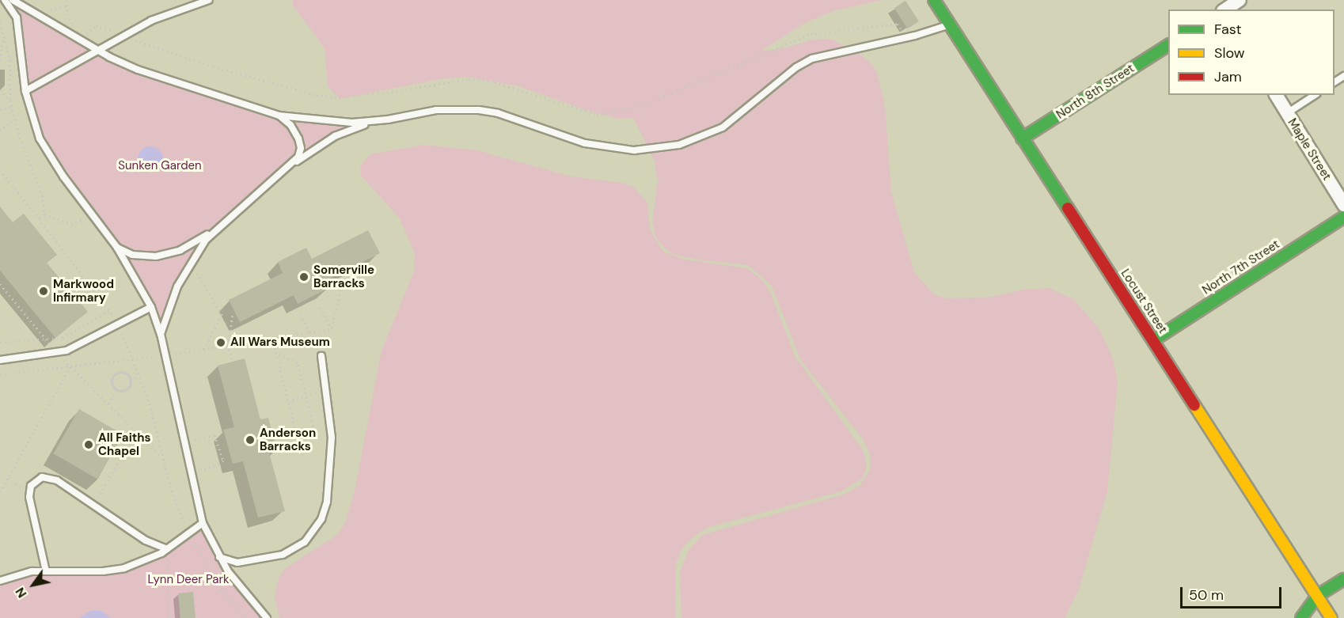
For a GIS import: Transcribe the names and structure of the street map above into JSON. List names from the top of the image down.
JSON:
{
  "streets": {
    "street": [
      "North 8th Street",
      "Maple Street",
      "North 7th Street",
      "Locust Street"
    ]
  },
  "crossings": [
    ["North 8th Street", "Locust Street"],
    ["North 7th Street", "Locust Street"]
  ],
  "parks": ["Sunken Garden", "Lynn Deer Park"],
  "places": [
    "Somerville Barracks",
    "Markwood Infirmary",
    "All Wars Museum",
    "Anderson Barracks",
    "All Faiths Chapel"
  ],
  "legend": ["Fast", "Slow", "Jam"],
  "scale_bar": "50 m",
  "north": "bottom left"
}
